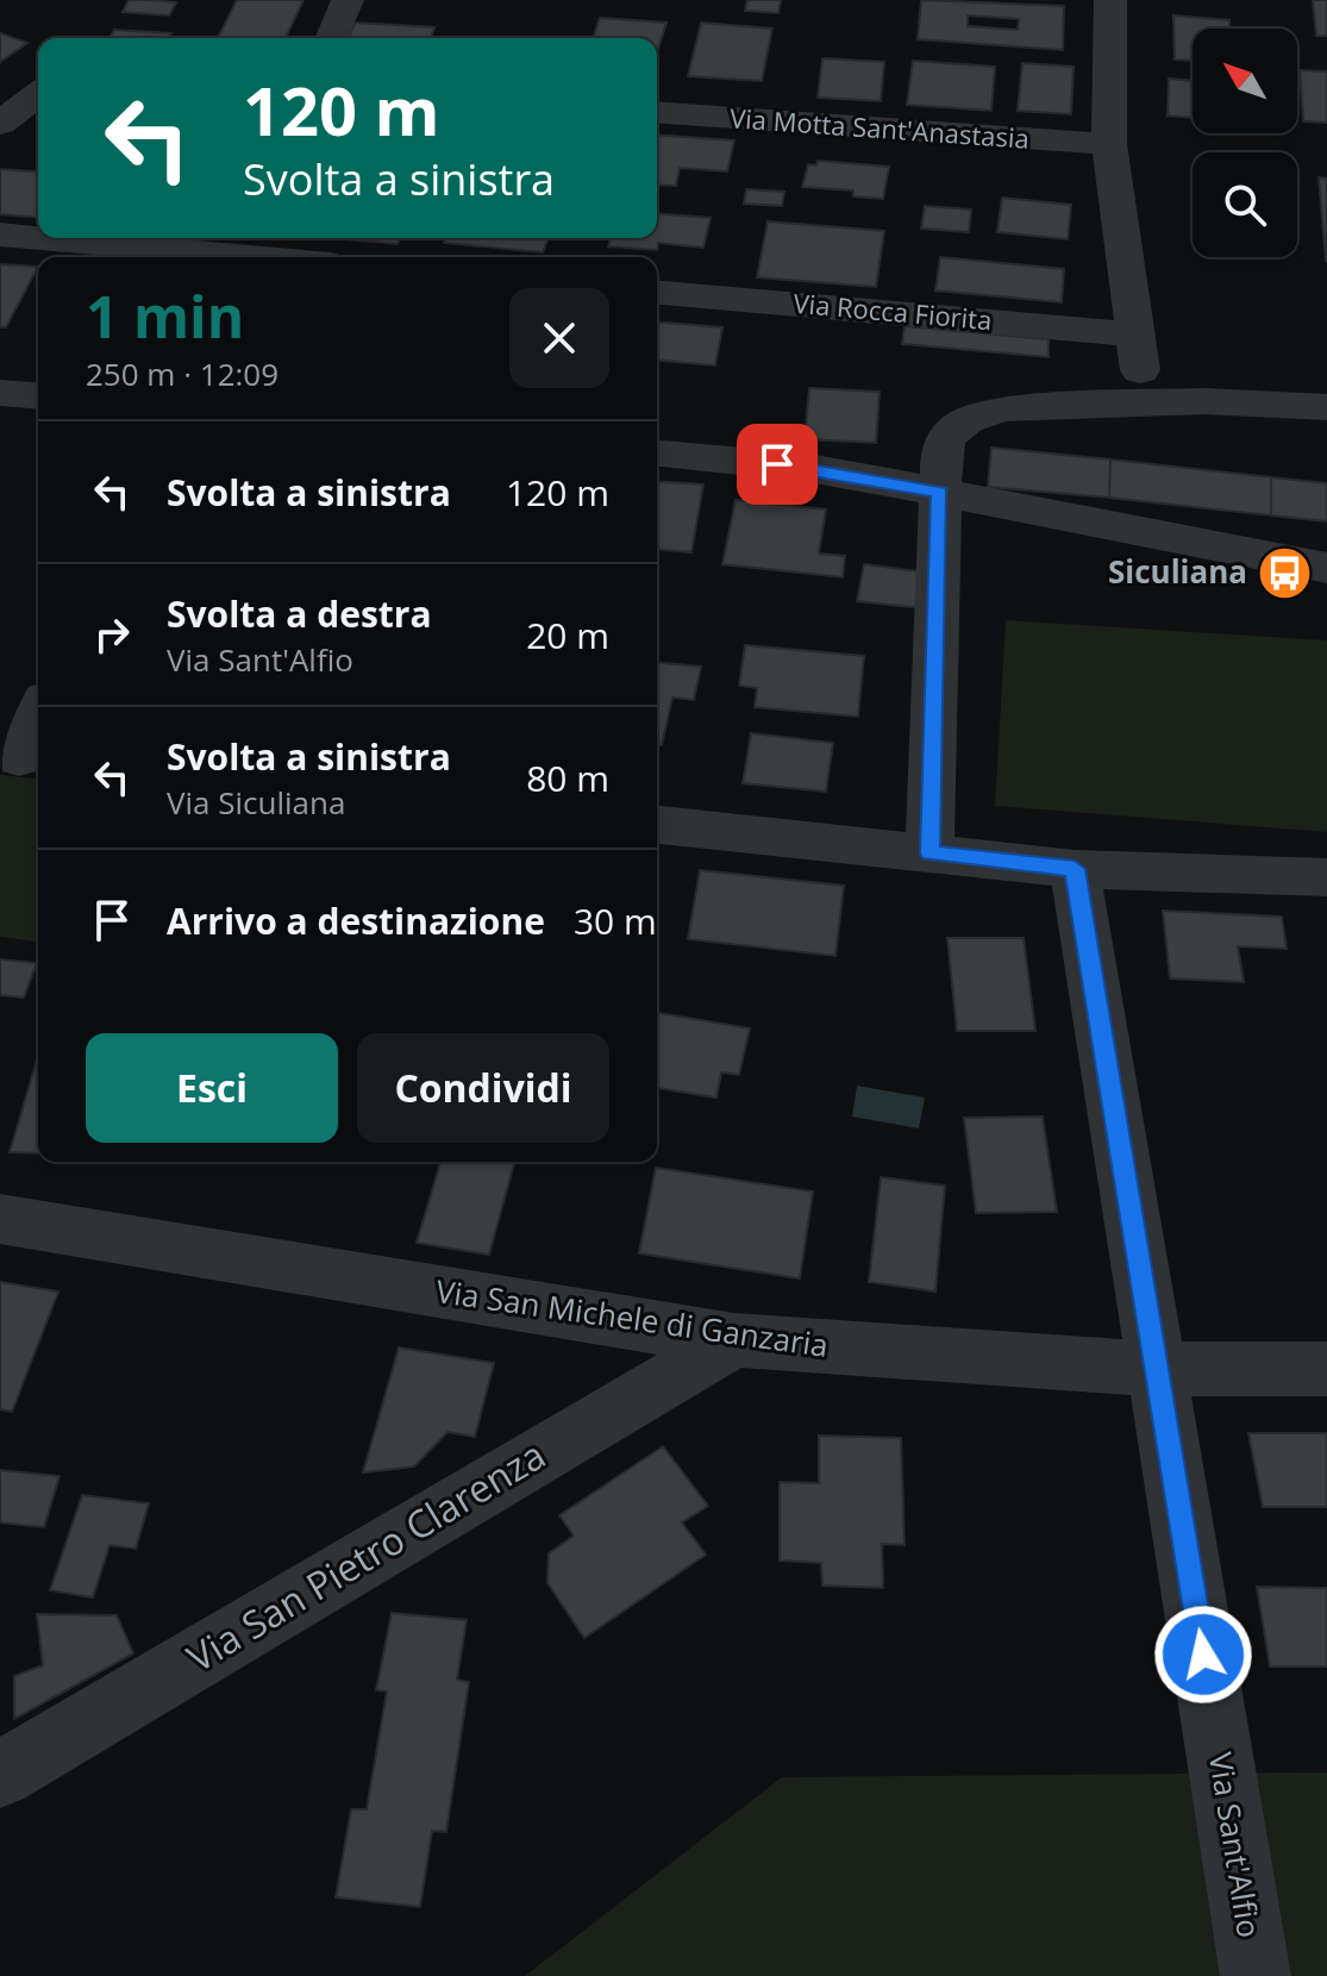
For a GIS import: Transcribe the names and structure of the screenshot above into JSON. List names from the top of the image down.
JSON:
{
  "streets": {
    "street": [
      "Via Motta Sant'Anastasia",
      "Via Rocca Fiorita",
      "Via San Michele di Ganzaria",
      "Via San Pietro Clarenza",
      "Via Sant'Alfio"
    ]
  },
  "crossings": [
    ["Via San Michele di Ganzaria", "Via San Pietro Clarenza"],
    ["Via San Michele di Ganzaria", "Via Sant'Alfio"]
  ],
  "places": {
    "bus stop": ["Siculiana"]
  },
  "north": "top left",
  "page": {
    "turn": ["120 m", "Svolta a sinistra"],
    "heading": ["1 min", "250 m · 12:09"],
    "list": [
      {
        "name": "Svolta a sinistra",
        "value": "120 m"
      },
      {
        "name": "Svolta a destra",
        "note": "Via Sant'Alfio",
        "value": "20 m"
      },
      {
        "name": "Svolta a sinistra",
        "note": "Via Siculiana",
        "value": "80 m"
      },
      {
        "name": "Arrivo a destinazione",
        "value": "30 m"
      }
    ],
    "buttons": ["Esci", "Condividi"]
  }
}
